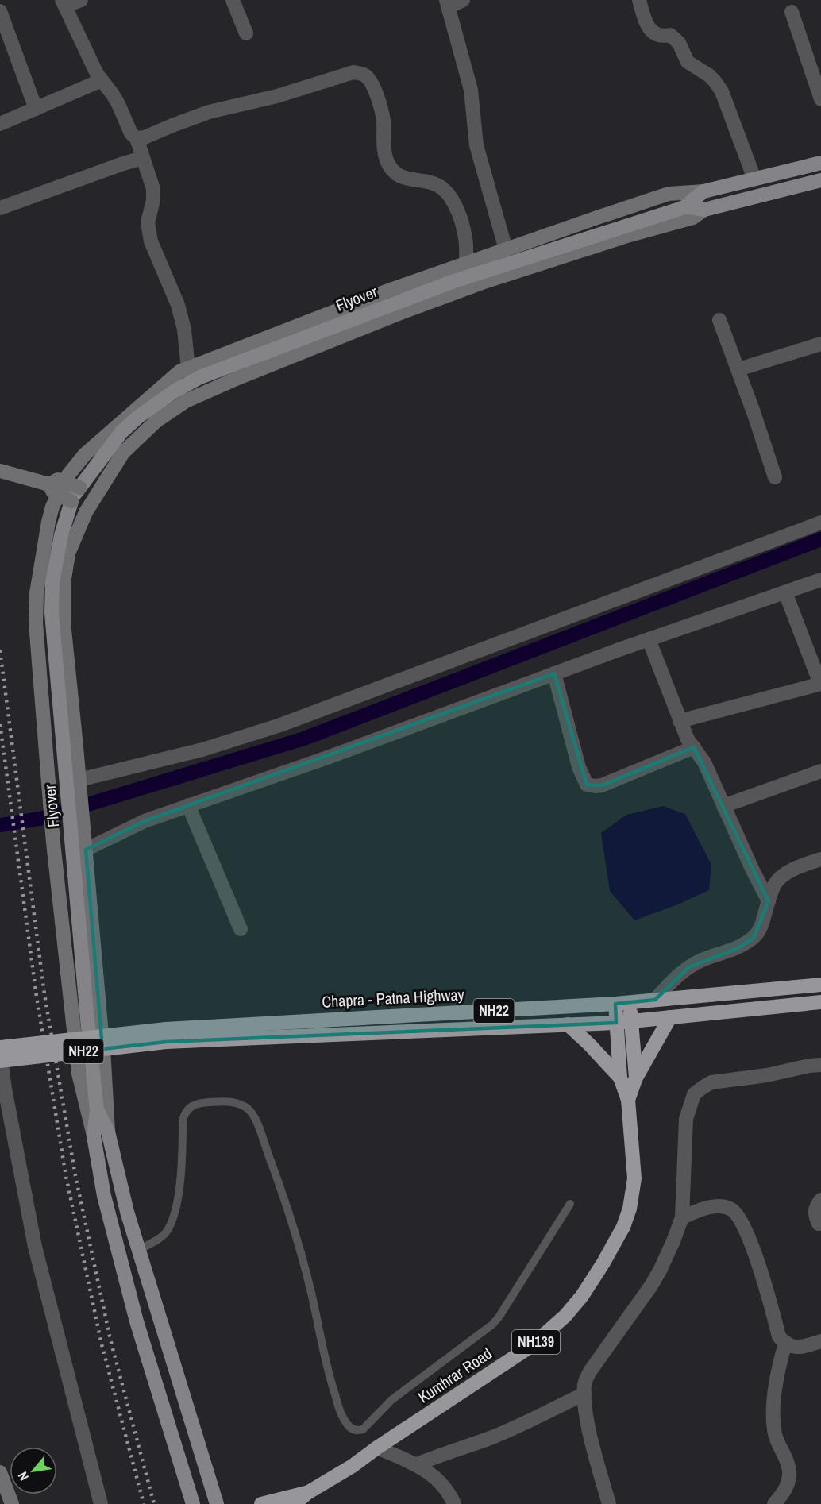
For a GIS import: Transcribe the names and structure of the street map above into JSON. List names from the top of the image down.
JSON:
{
  "streets": {
    "highway": [
      "Chapra - Patna Highway",
      "NH22",
      "NH139",
      "Kumhrar Road"
    ],
    "main road": ["Flyover"]
  },
  "crossings": [
    ["Chapra - Patna Highway", "NH22"],
    ["Chapra - Patna Highway", "Kumhrar Road"],
    ["NH22", "Kumhrar Road"]
  ],
  "north": "bottom left"
}
